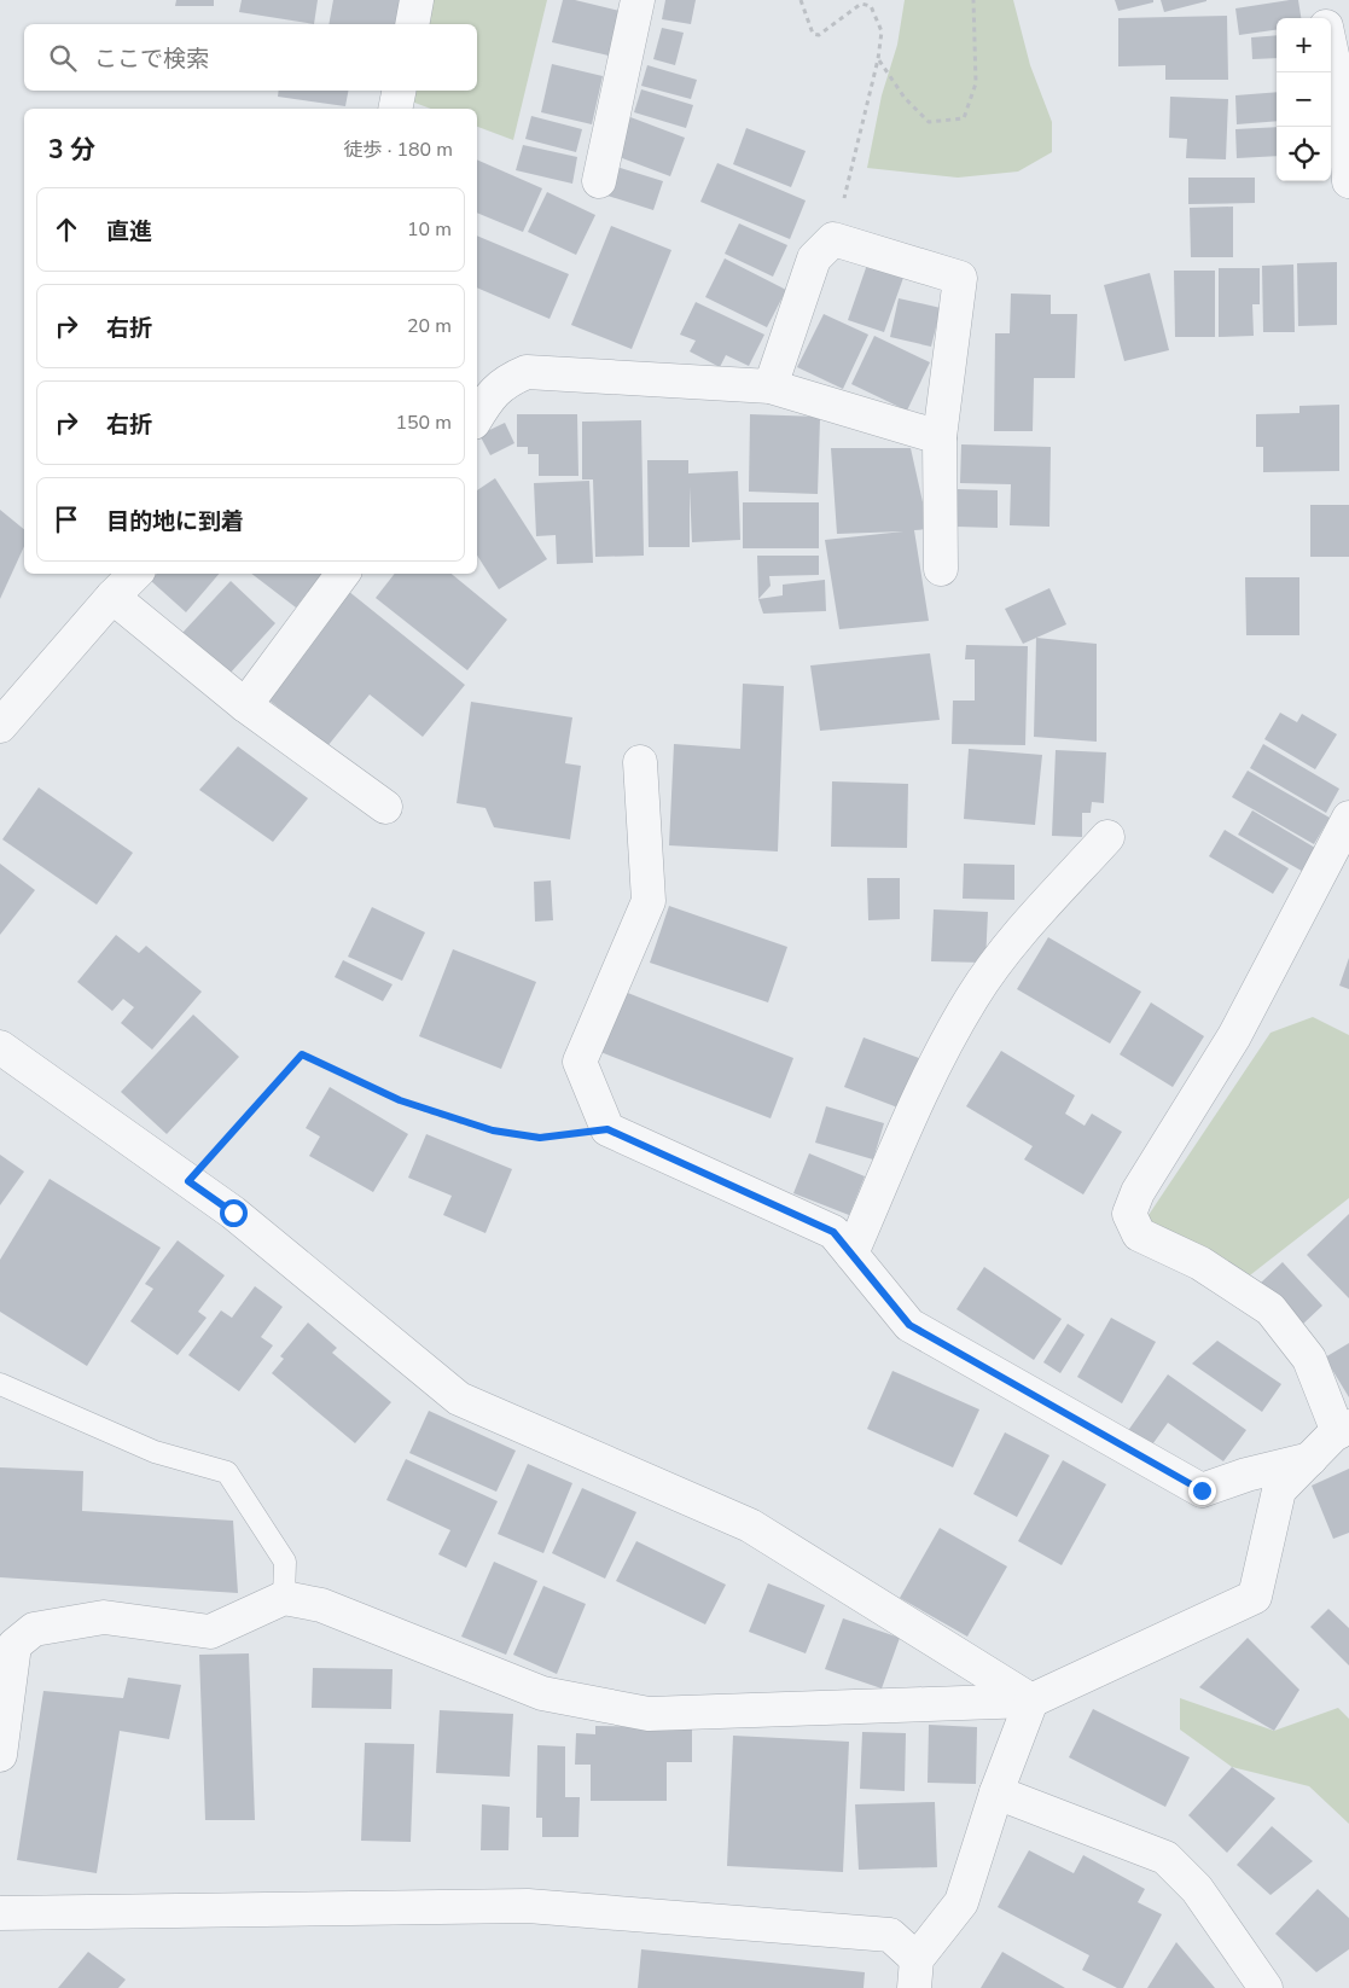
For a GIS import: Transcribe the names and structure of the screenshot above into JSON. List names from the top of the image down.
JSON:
{
  "page": {
    "map_buttons": ["+", "−"],
    "search": "ここで検索",
    "heading": ["3 分", "徒歩 · 180 m"],
    "list": [
      ["直進", "10 m"],
      ["右折", "20 m"],
      ["右折", "150 m"],
      "目的地に到着"
    ]
  }
}
